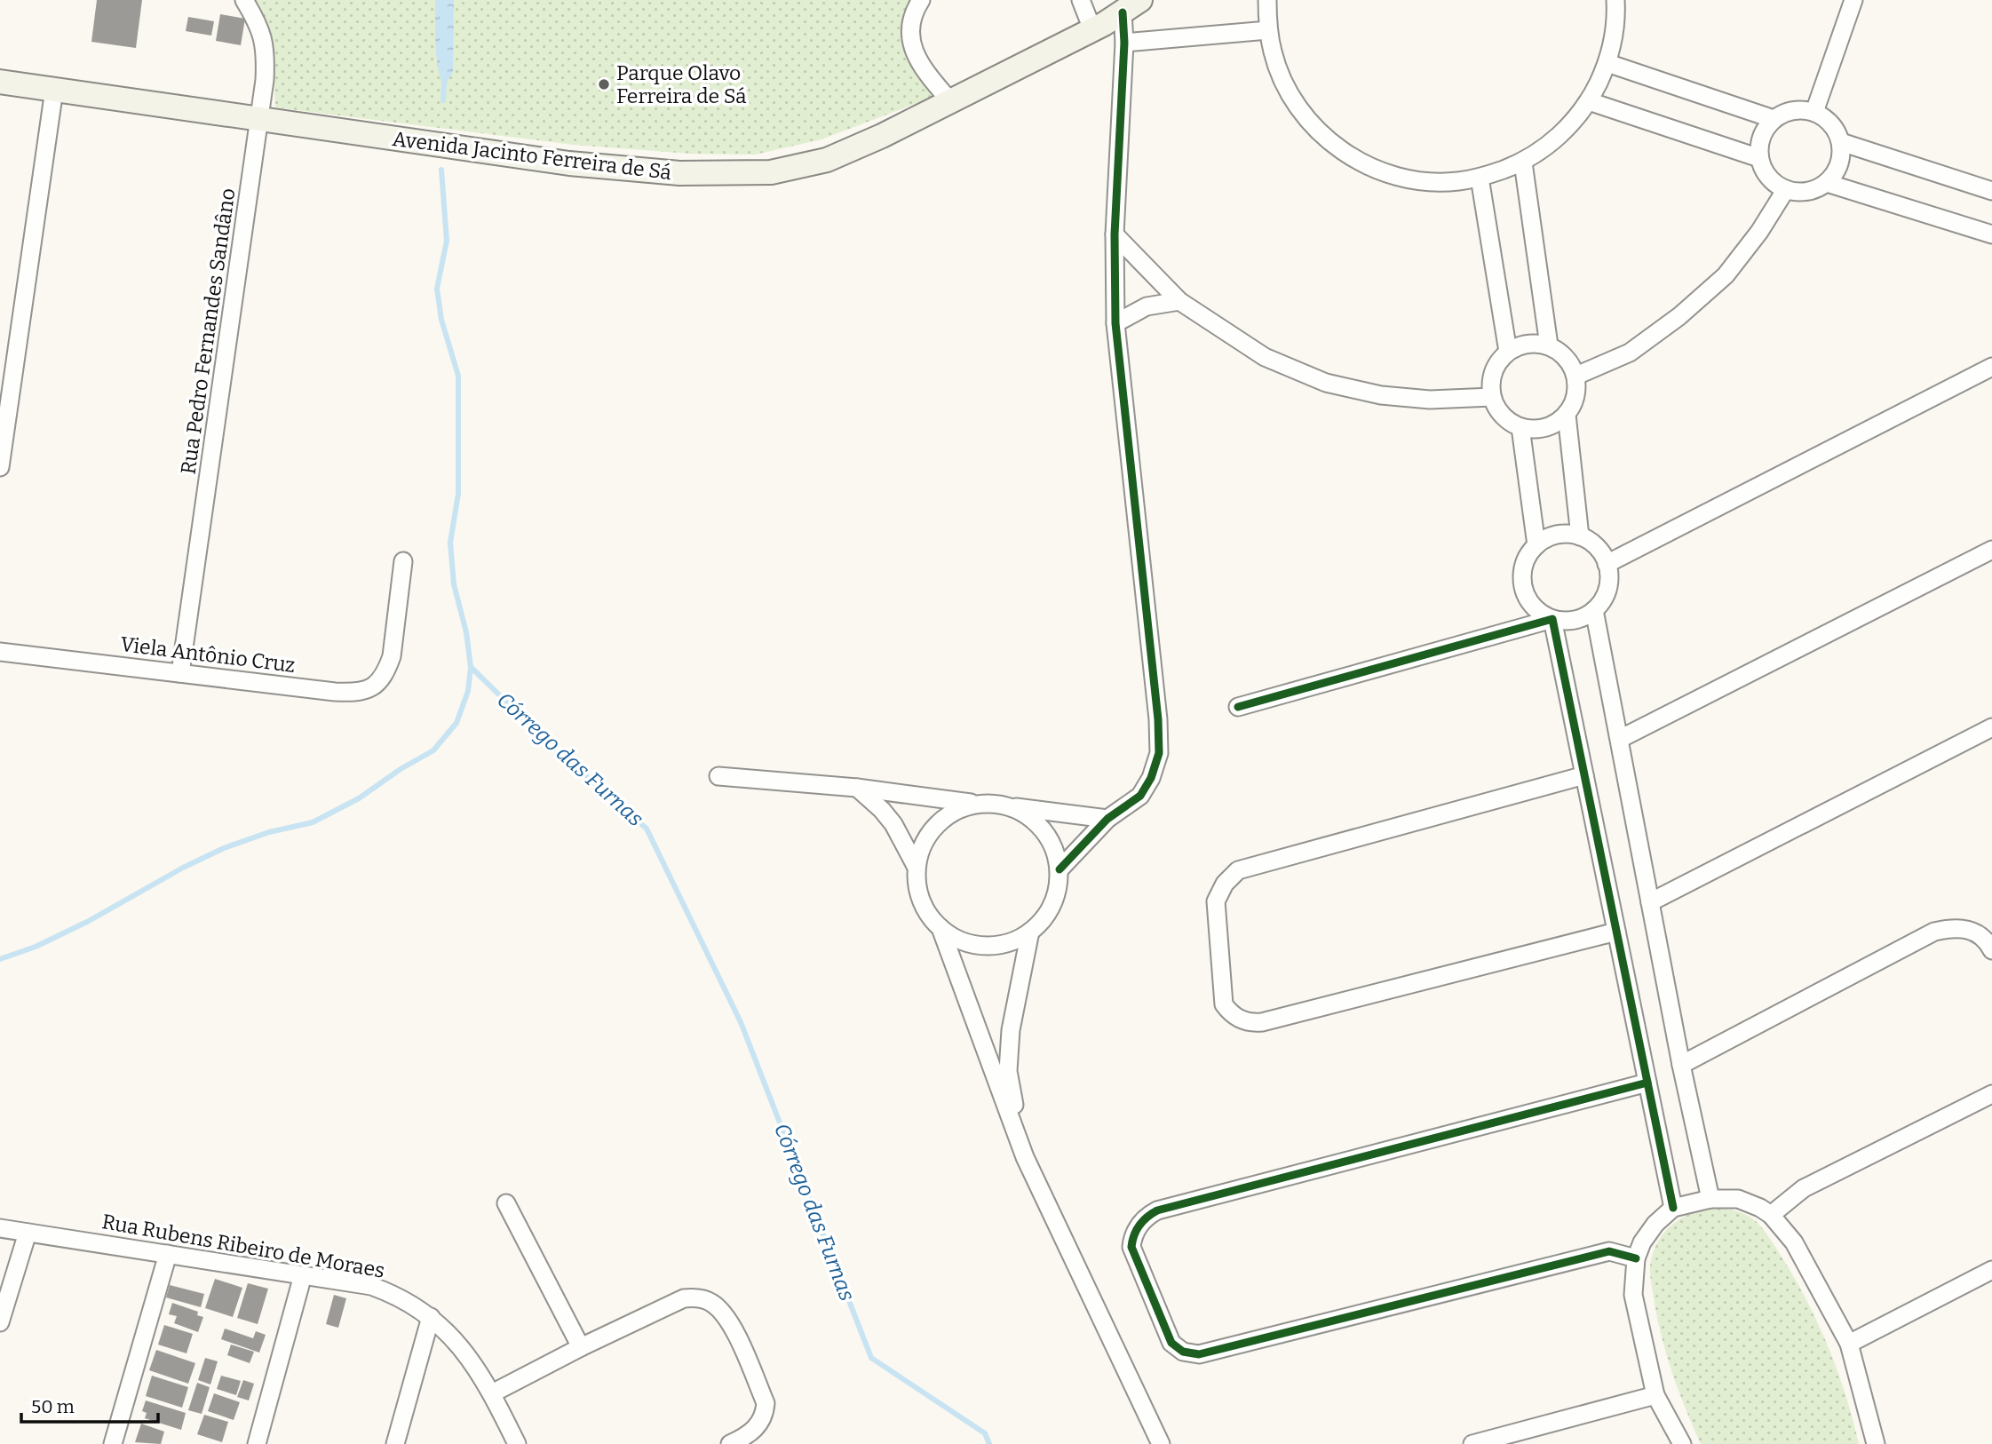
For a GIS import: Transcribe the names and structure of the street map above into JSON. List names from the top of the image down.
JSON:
{
  "streets": {
    "main road": ["Avenida Jacinto Ferreira de Sá"],
    "street": ["Rua Pedro Fernandes Sandâno", "Viela Antônio Cruz", "Rua Rubens Ribeiro de Moraes"]
  },
  "crossings": [
    ["Avenida Jacinto Ferreira de Sá", "Rua Pedro Fernandes Sandâno"],
    ["Rua Pedro Fernandes Sandâno", "Viela Antônio Cruz"]
  ],
  "water": ["Córrego das Furnas"],
  "places": ["Parque Olavo Ferreira de Sá"],
  "scale_bar": "50 m"
}
